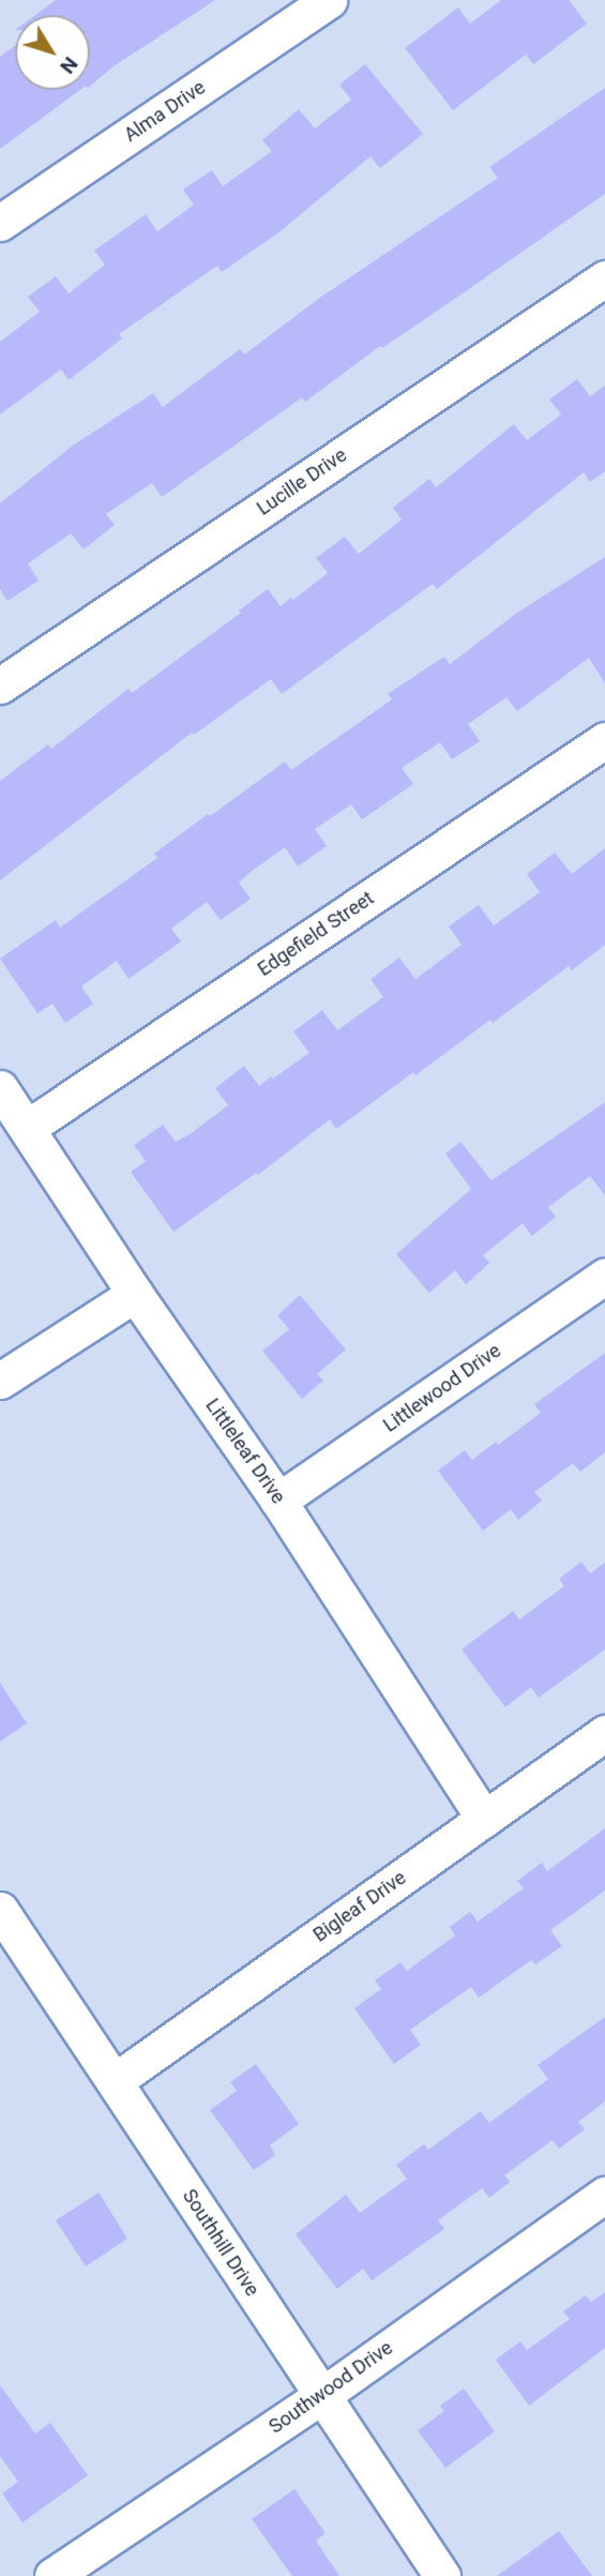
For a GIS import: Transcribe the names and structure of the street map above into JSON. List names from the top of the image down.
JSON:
{
  "streets": {
    "street": [
      "Alma Drive",
      "Lucille Drive",
      "Edgefield Street",
      "Littlewood Drive",
      "Littleleaf Drive",
      "Bigleaf Drive",
      "Southhill Drive",
      "Southwood Drive"
    ]
  },
  "crossings": [
    ["Edgefield Street", "Littleleaf Drive"],
    ["Littlewood Drive", "Littleleaf Drive"],
    ["Littleleaf Drive", "Bigleaf Drive"],
    ["Bigleaf Drive", "Southhill Drive"],
    ["Southhill Drive", "Southwood Drive"]
  ],
  "north": "bottom right"
}
